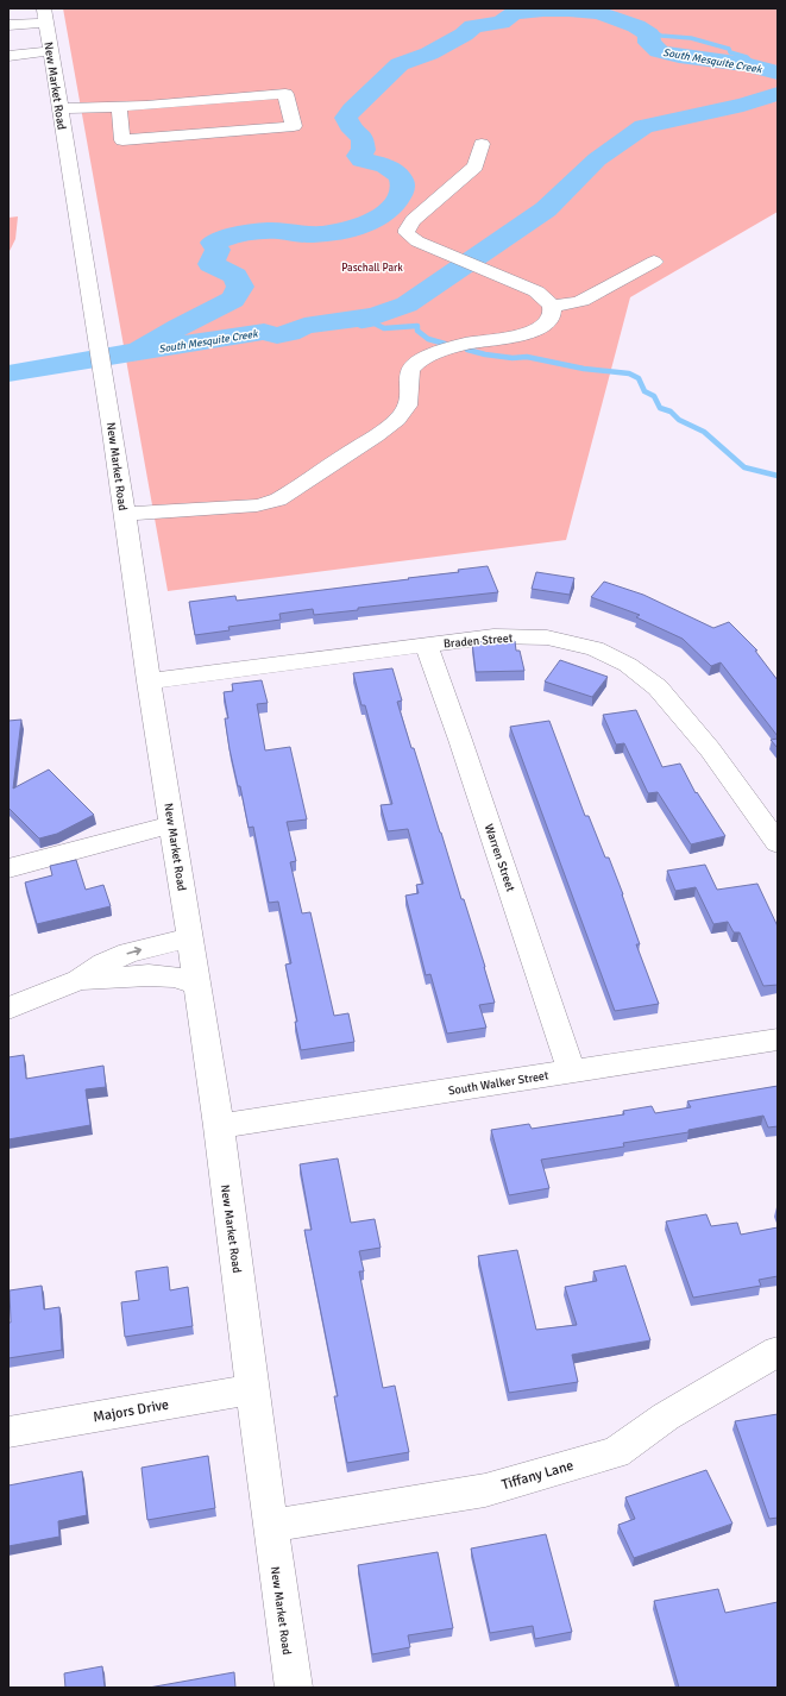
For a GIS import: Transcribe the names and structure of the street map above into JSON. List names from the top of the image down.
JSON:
{
  "streets": {
    "street": [
      "New Market Road",
      "Braden Street",
      "Warren Street",
      "South Walker Street",
      "Majors Drive",
      "Tiffany Lane"
    ]
  },
  "crossings": [
    ["New Market Road", "Braden Street"],
    ["New Market Road", "South Walker Street"],
    ["New Market Road", "Majors Drive"],
    ["New Market Road", "Tiffany Lane"],
    ["Braden Street", "Warren Street"],
    ["Warren Street", "South Walker Street"]
  ],
  "water": ["South Mesquite Creek"],
  "parks": ["Paschall Park"]
}
